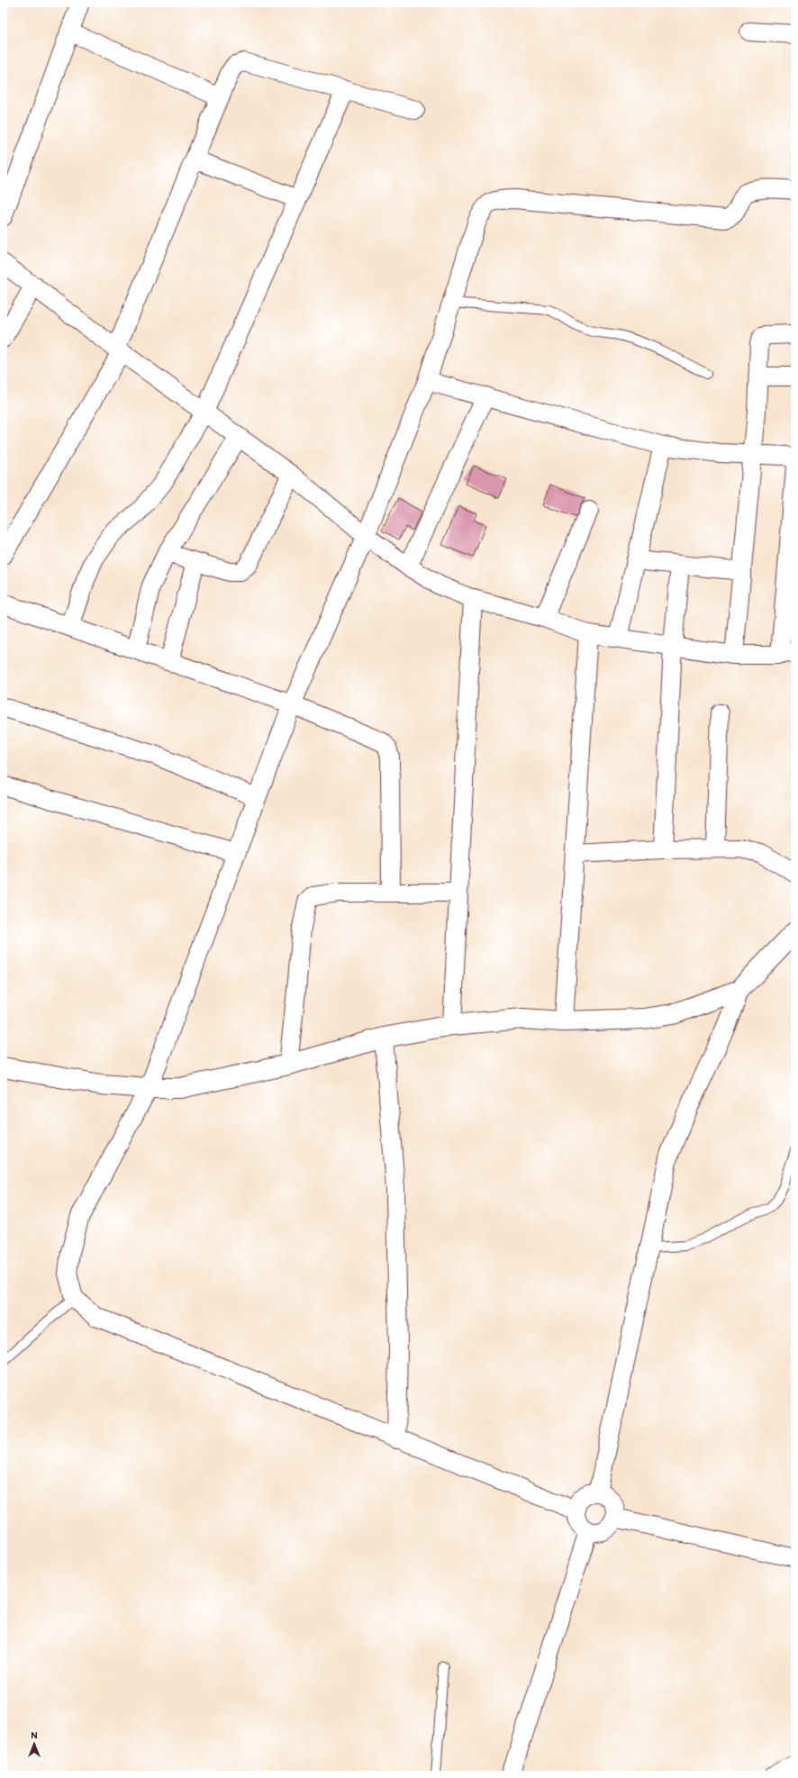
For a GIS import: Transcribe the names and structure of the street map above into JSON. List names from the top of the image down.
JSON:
{
  "north": "top"
}
